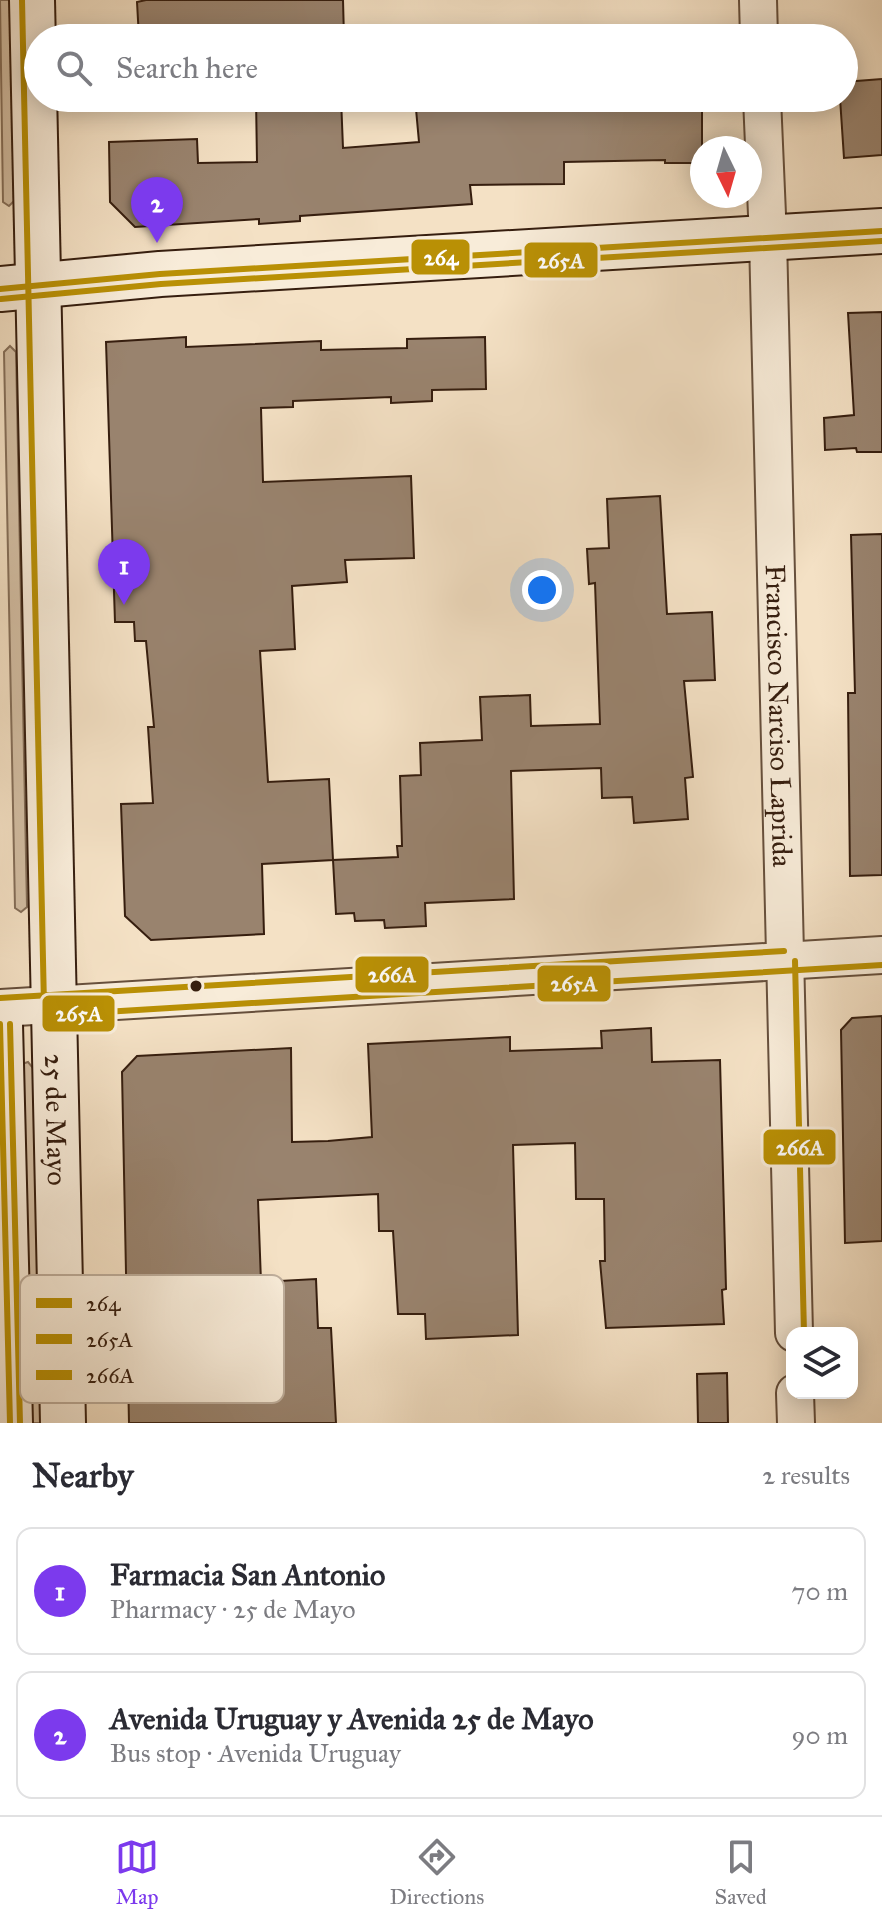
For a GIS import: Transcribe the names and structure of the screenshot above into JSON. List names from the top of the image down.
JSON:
{
  "streets": {
    "main road": ["25 de Mayo"],
    "street": ["Francisco Narciso Laprida"]
  },
  "lines": ["transit line 265A", "transit line 264", "transit line 266A"],
  "legend": ["264", "265A", "266A"],
  "north": "bottom",
  "page": {
    "search": "Search here",
    "pins": ["2", "1"],
    "heading": ["Nearby", "2 results"],
    "list": [
      {
        "mark": "1",
        "name": "Farmacia San Antonio",
        "note": "Pharmacy · 25 de Mayo",
        "value": "70 m"
      },
      {
        "mark": "2",
        "name": "Avenida Uruguay y Avenida 25 de Mayo",
        "note": "Bus stop · Avenida Uruguay",
        "value": "90 m"
      }
    ],
    "nav": ["Map", "Directions", "Saved"]
  }
}
